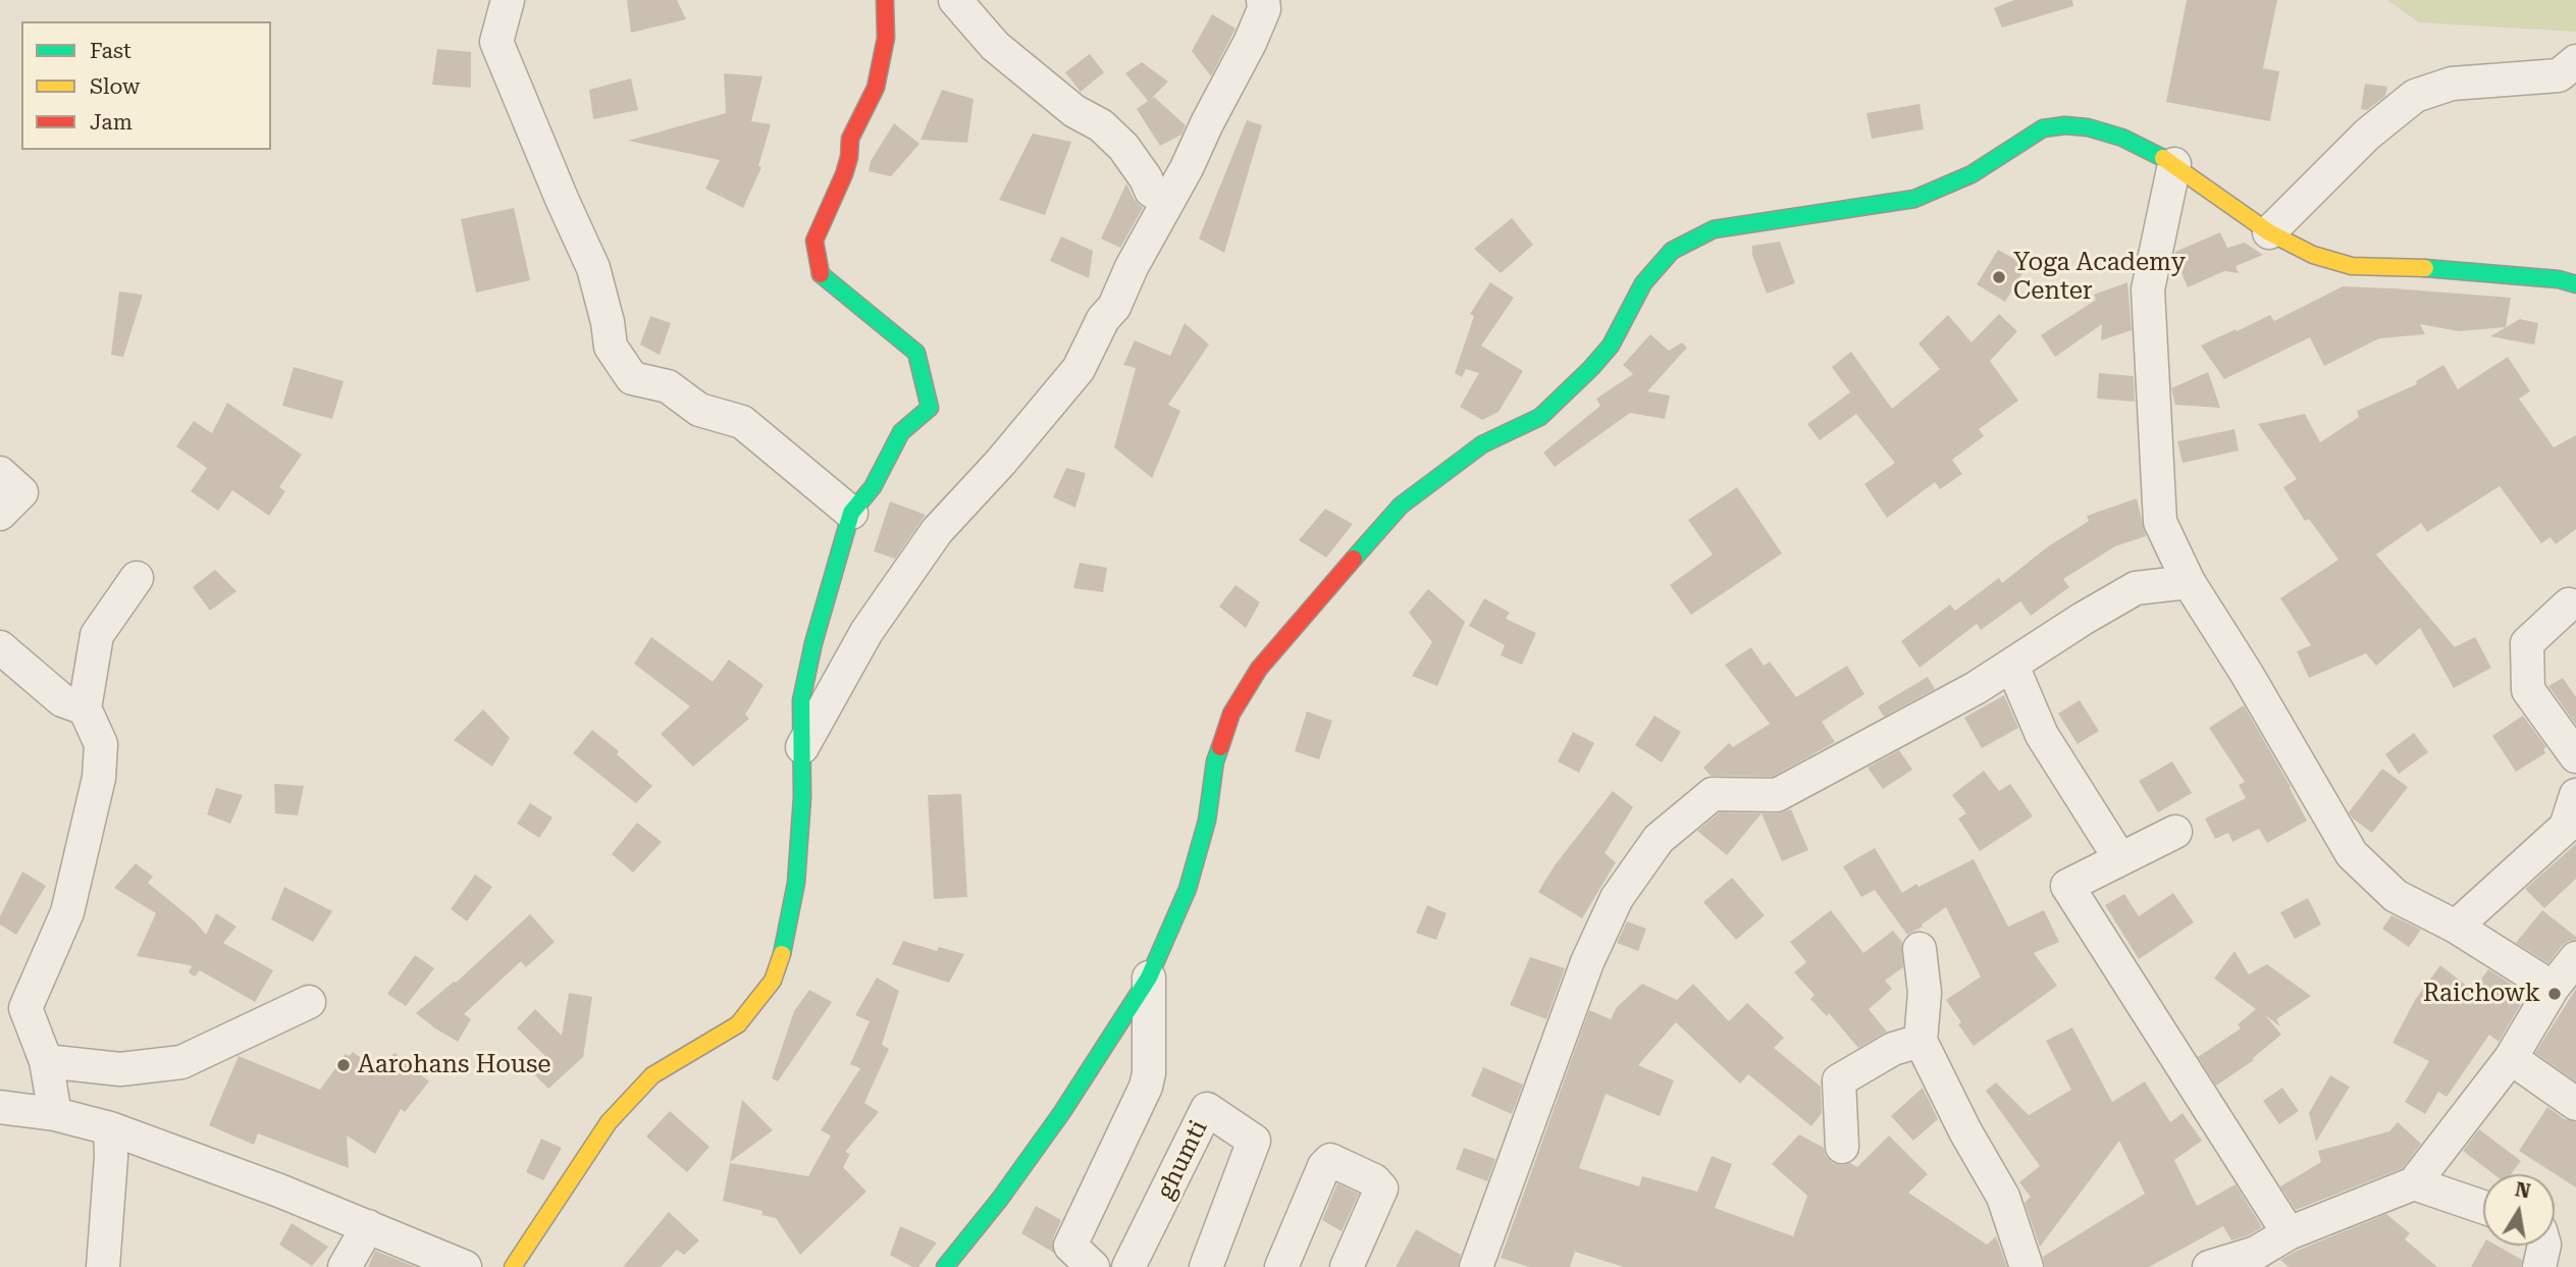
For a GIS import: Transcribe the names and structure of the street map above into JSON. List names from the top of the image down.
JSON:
{
  "streets": {
    "street": ["ghumti"]
  },
  "places": ["Yoga Academy Center", "Raichowk", "Aarohans House"],
  "legend": ["Fast", "Slow", "Jam"],
  "north": "top"
}
